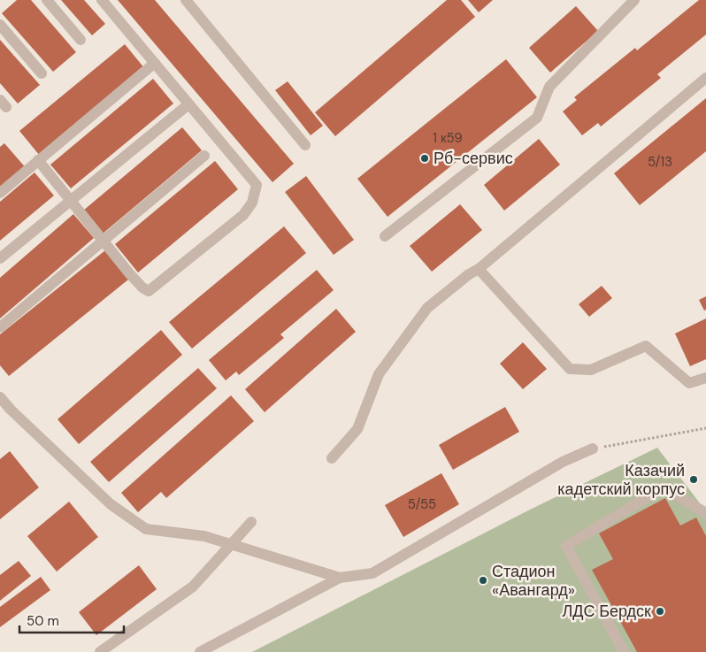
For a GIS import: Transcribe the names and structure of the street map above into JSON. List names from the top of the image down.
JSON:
{
  "places": [
    "Рб-сервис",
    "Казачий кадетский корпус",
    "Стадион «Авангард»",
    "ЛДС Бердск"
  ],
  "house_numbers": ["1 к59", "5/13", "5/55"],
  "scale_bar": "50 m"
}
